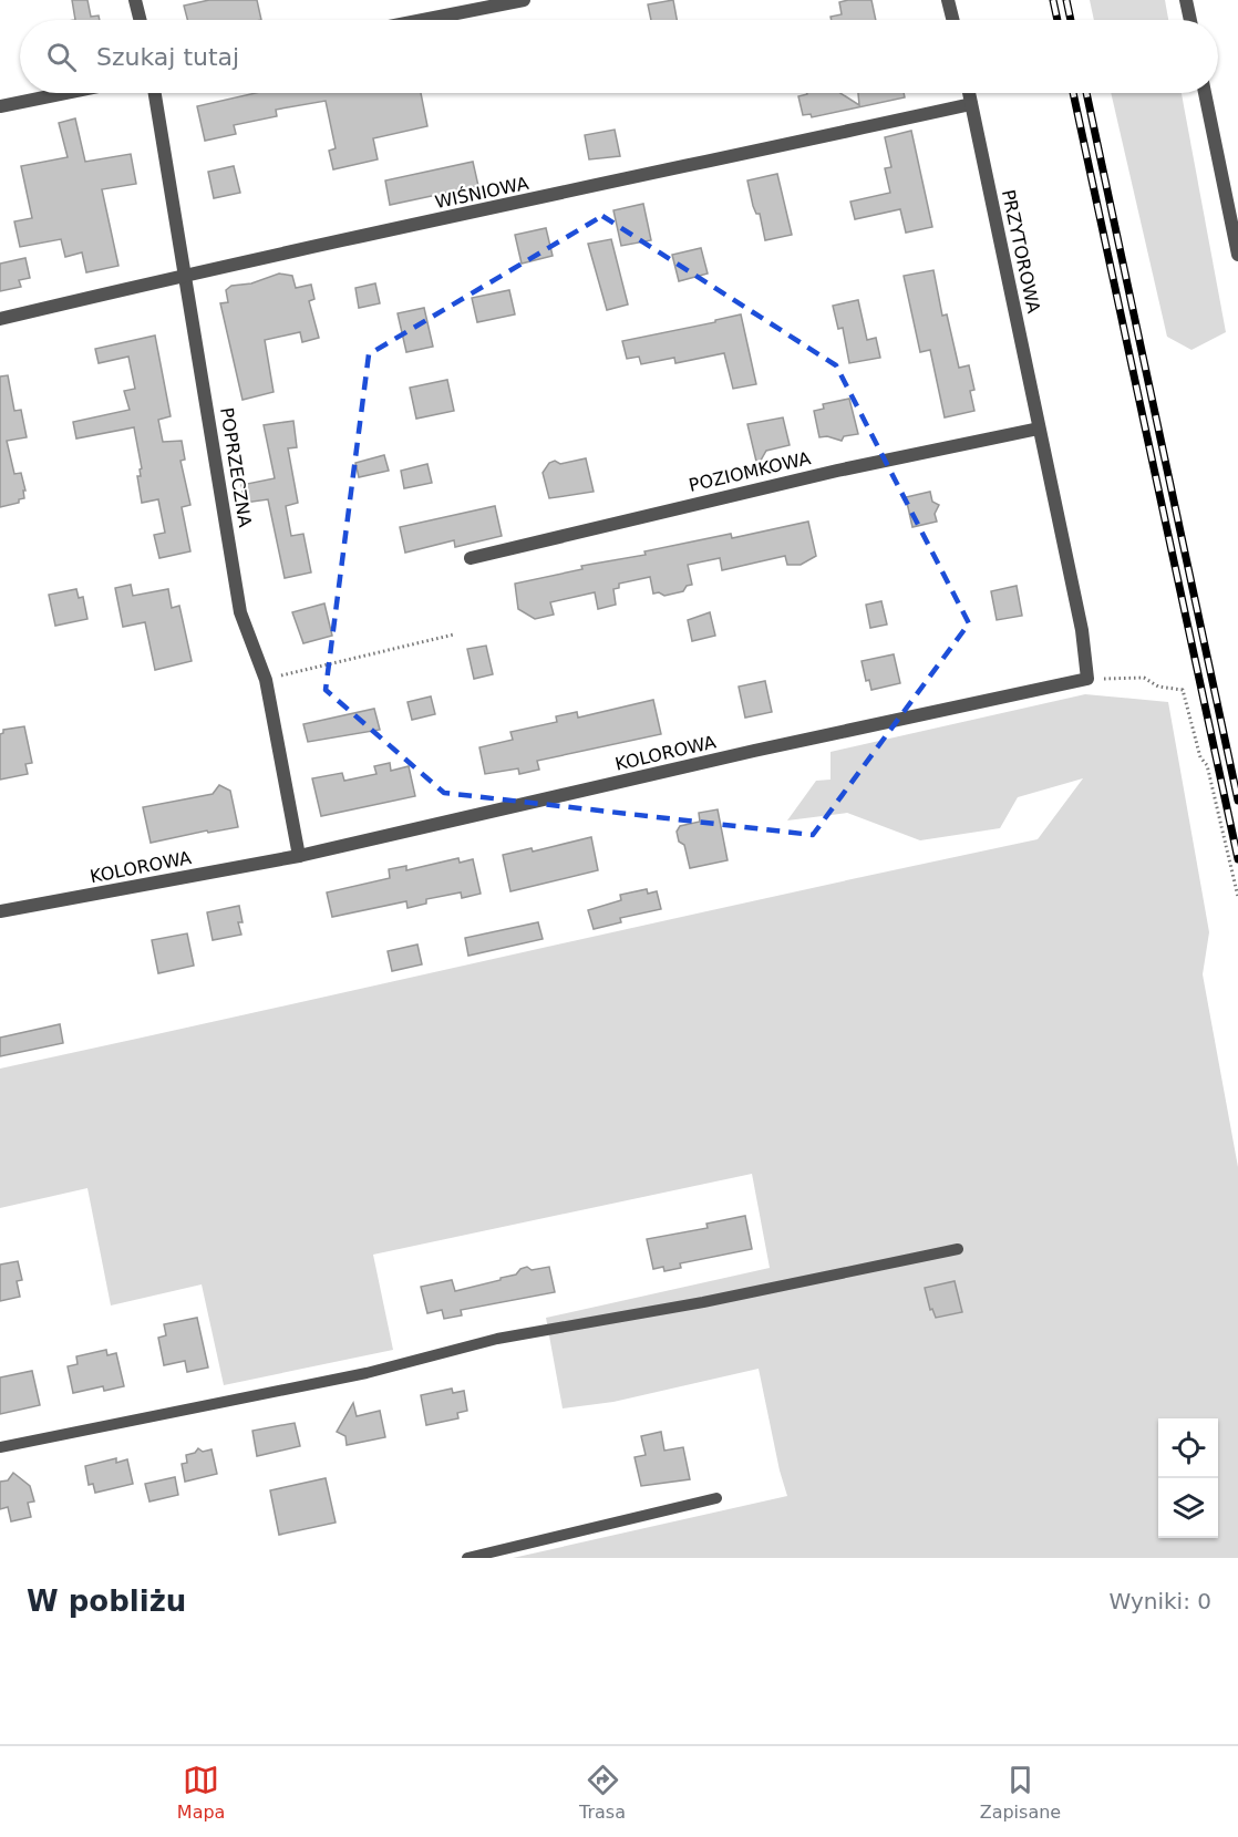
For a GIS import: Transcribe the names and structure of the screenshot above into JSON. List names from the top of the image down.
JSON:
{
  "streets": {
    "street": [
      "WIŚNIOWA",
      "PRZYTOROWA",
      "POPRZECZNA",
      "POZIOMKOWA",
      "KOLOROWA"
    ]
  },
  "crossings": [
    ["WIŚNIOWA", "PRZYTOROWA"],
    ["WIŚNIOWA", "POPRZECZNA"],
    ["PRZYTOROWA", "POZIOMKOWA"],
    ["POPRZECZNA", "KOLOROWA"]
  ],
  "page": {
    "search": "Szukaj tutaj",
    "heading": ["W pobliżu", "Wyniki: 0"],
    "nav": ["Mapa", "Trasa", "Zapisane"]
  }
}
